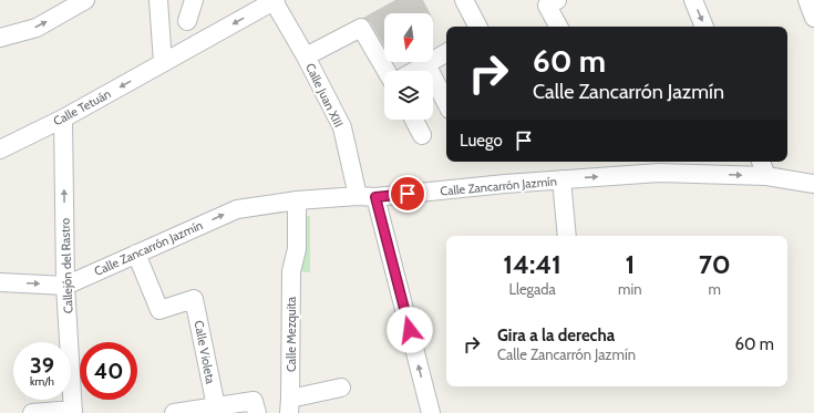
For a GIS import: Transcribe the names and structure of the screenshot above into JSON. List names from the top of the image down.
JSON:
{
  "streets": {
    "street": [
      "Calle Juan XIII",
      "Calle Tetuán",
      "Calle Zancarrón Jazmín",
      "Callejón del Rastro",
      "Calle Mezquita",
      "Calle Violeta"
    ]
  },
  "crossings": [
    ["Calle Juan XIII", "Calle Tetuán"],
    ["Calle Juan XIII", "Calle Zancarrón Jazmín"],
    ["Calle Tetuán", "Callejón del Rastro"],
    ["Calle Zancarrón Jazmín", "Callejón del Rastro"],
    ["Calle Zancarrón Jazmín", "Calle Mezquita"],
    ["Calle Zancarrón Jazmín", "Calle Violeta"]
  ],
  "one_way": ["Calle Zancarrón Jazmín", "Callejón del Rastro"],
  "north": "bottom",
  "page": {
    "turn": ["60 m", "Calle Zancarrón Jazmín"],
    "then": "Luego",
    "eta": [
      "14:41",
      "Llegada",
      "1",
      "min",
      "70",
      "m"
    ],
    "list": [
      {
        "name": "Gira a la derecha",
        "note": "Calle Zancarrón Jazmín",
        "value": "60 m"
      }
    ],
    "speed": "39 km/h",
    "limit": "40"
  }
}
